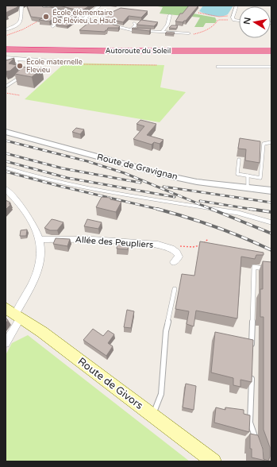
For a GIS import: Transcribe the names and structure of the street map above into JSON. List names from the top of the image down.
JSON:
{
  "streets": {
    "highway": ["Autoroute du Soleil"],
    "main road": ["Route de Givors"],
    "street": ["Route de Gravignan", "Allée des Peupliers"]
  },
  "places": ["École élémentaire De Flévieu Le Haut", "École maternelle Flevieu"],
  "north": "left"
}
